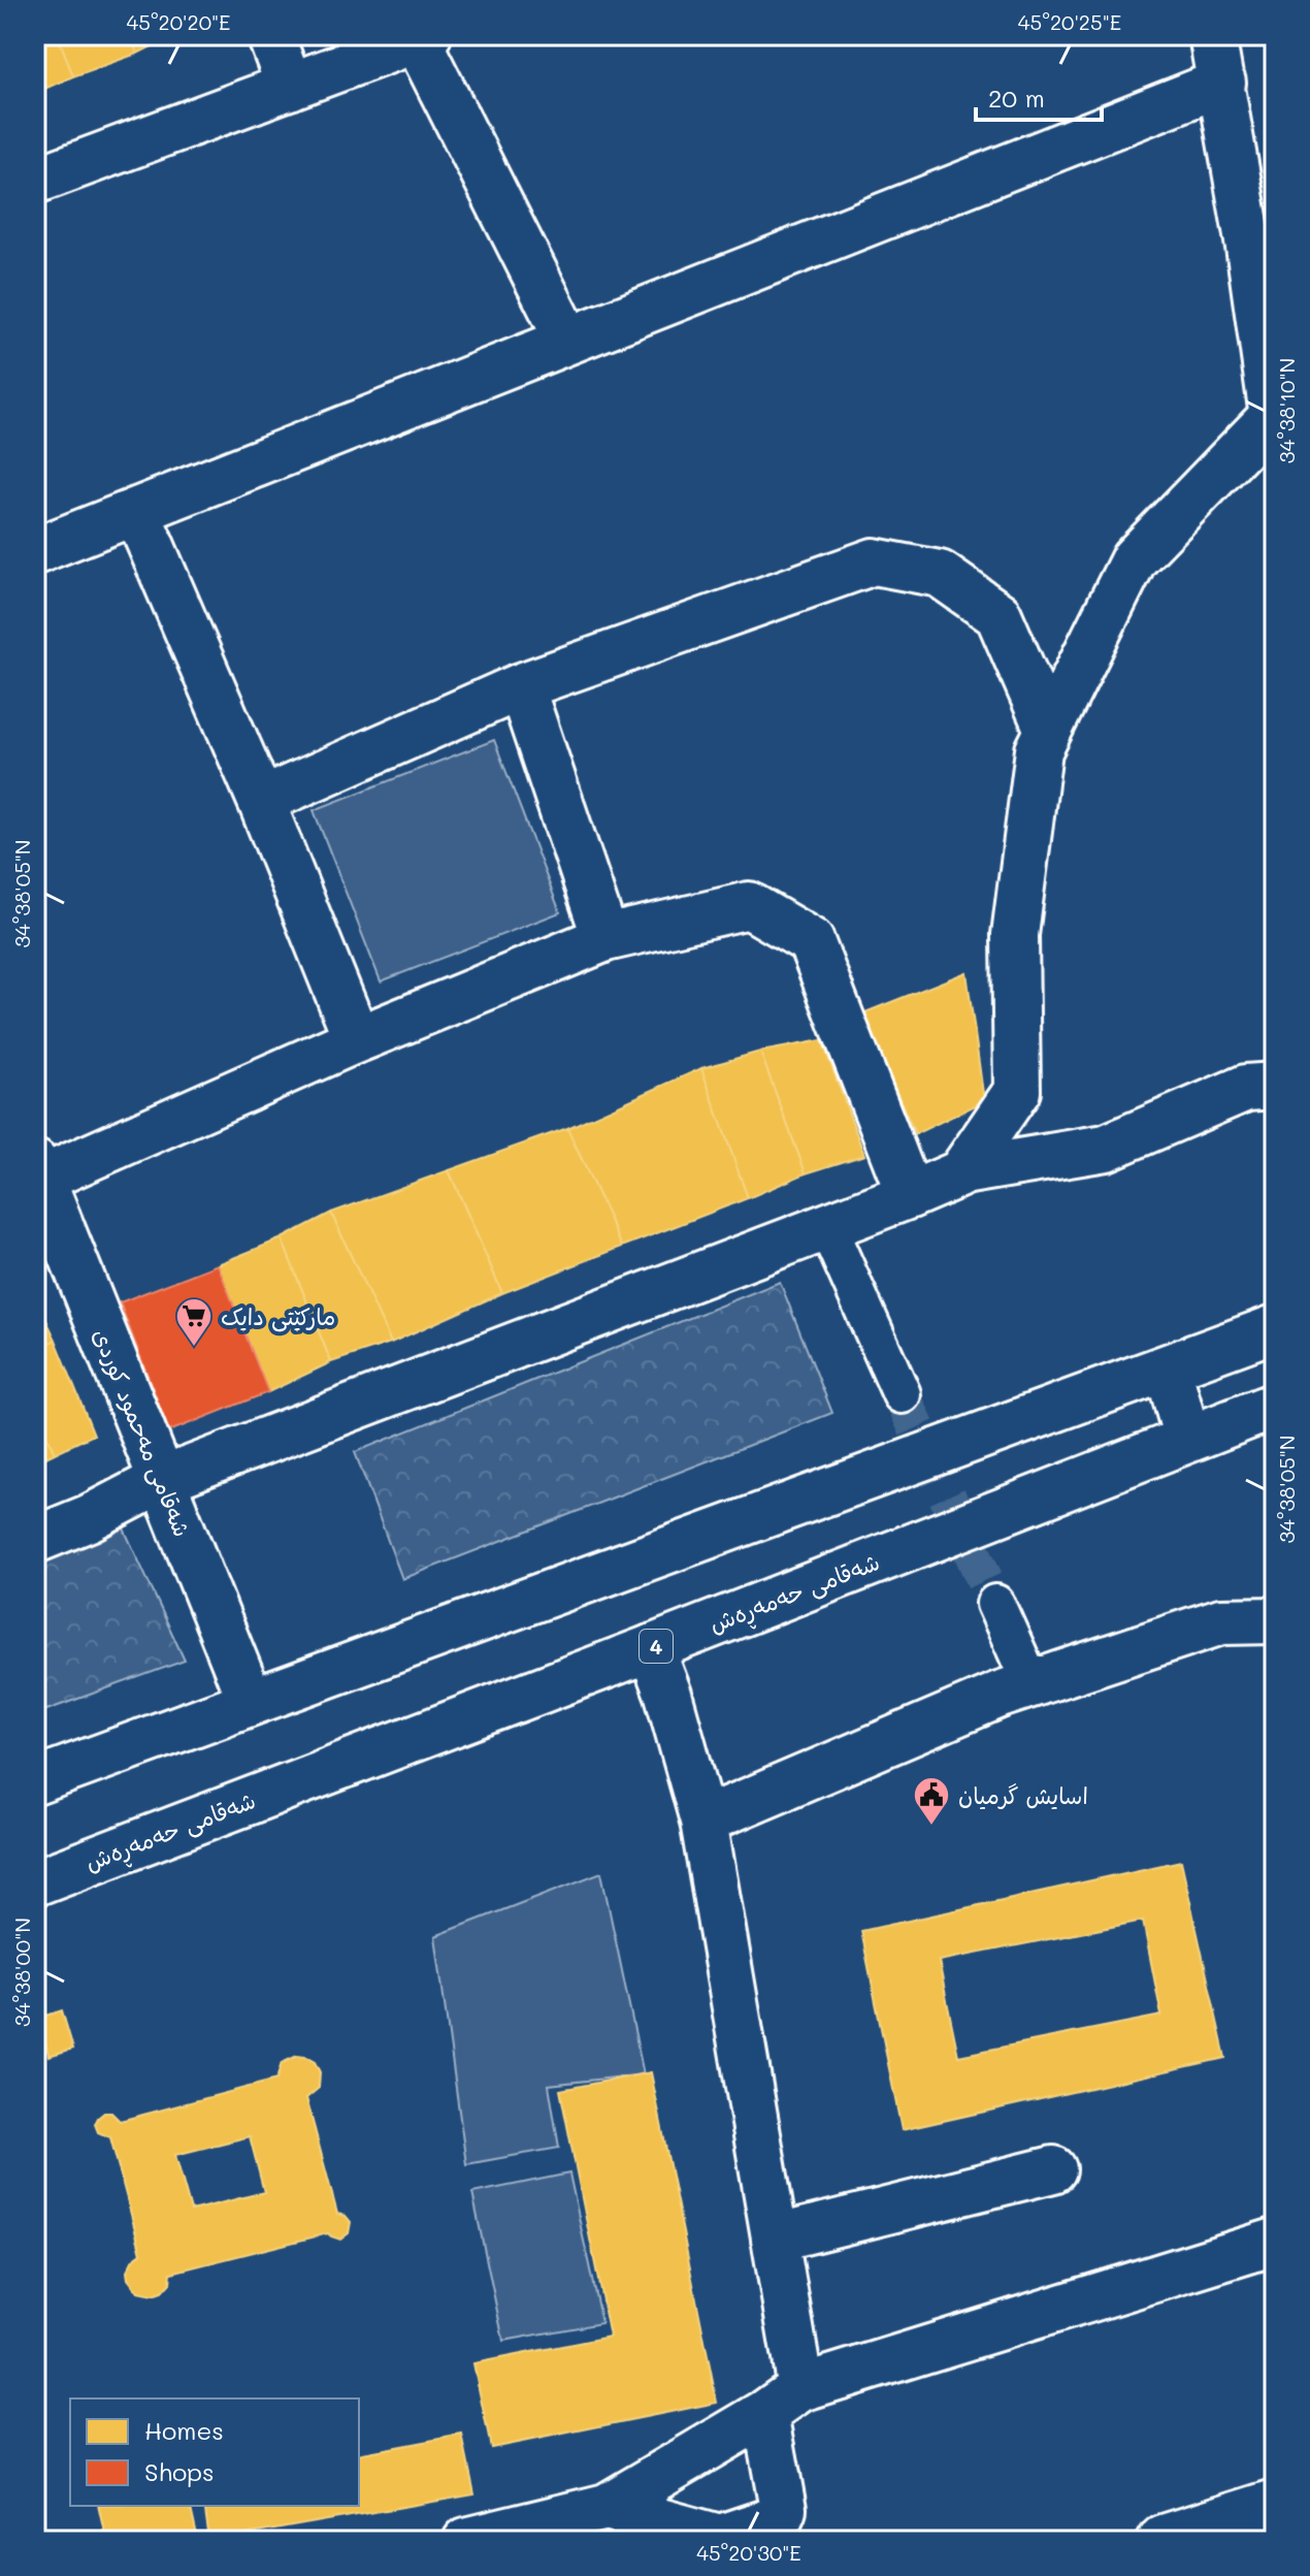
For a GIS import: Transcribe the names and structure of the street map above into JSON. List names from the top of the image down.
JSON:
{
  "streets": {
    "main road": ["شەقامی مەحمود کوردی", "شەقامی حەمەڕەش", "4"]
  },
  "places": {
    "supermarket": ["مارکێتی دایک"],
    "public building": ["اسايش گرميان"]
  },
  "legend": ["Homes", "Shops"],
  "scale_bar": "20 m",
  "coordinates": [
    "45°20'20\"E",
    "45°20'25\"E",
    "34°38'10\"N",
    "34°38'05\"N",
    "34°38'00\"N",
    "45°20'30\"E"
  ]
}
